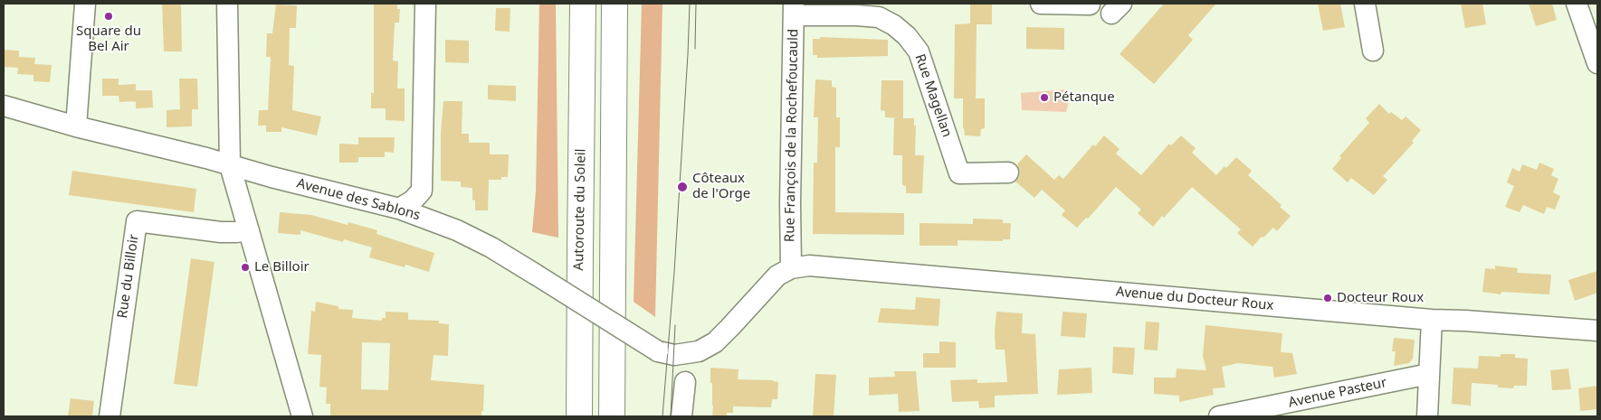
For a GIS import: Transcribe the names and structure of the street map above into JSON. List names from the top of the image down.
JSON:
{
  "streets": {
    "highway": ["Autoroute du Soleil"],
    "street": [
      "Rue Magellan",
      "Rue François de la Rochefoucauld",
      "Avenue des Sablons",
      "Rue du Billoir",
      "Avenue du Docteur Roux",
      "Avenue Pasteur"
    ]
  },
  "crossings": [
    ["Rue Magellan", "Rue François de la Rochefoucauld"],
    ["Rue François de la Rochefoucauld", "Avenue des Sablons"],
    ["Rue François de la Rochefoucauld", "Avenue du Docteur Roux"],
    ["Avenue des Sablons", "Avenue du Docteur Roux"]
  ],
  "places": [
    "Square du Bel Air",
    "Pétanque",
    "Côteaux de l'Orge",
    "Le Billoir",
    "Docteur Roux"
  ]
}
